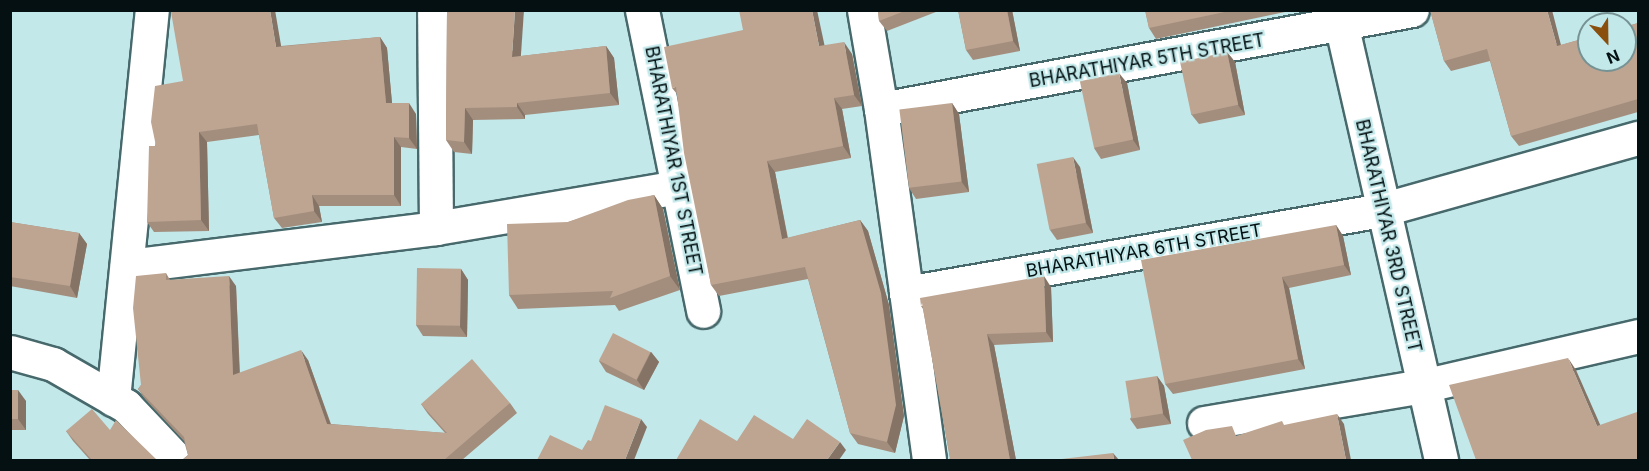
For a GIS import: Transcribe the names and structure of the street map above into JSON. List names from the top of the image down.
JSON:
{
  "streets": {
    "street": [
      "BHARATHIYAR 5TH STREET",
      "BHARATHIYAR 1ST STREET",
      "BHARATHIYAR 3RD STREET",
      "BHARATHIYAR 6TH STREET"
    ]
  },
  "crossings": [
    ["BHARATHIYAR 5TH STREET", "BHARATHIYAR 3RD STREET"],
    ["BHARATHIYAR 3RD STREET", "BHARATHIYAR 6TH STREET"]
  ],
  "north": "bottom"
}
